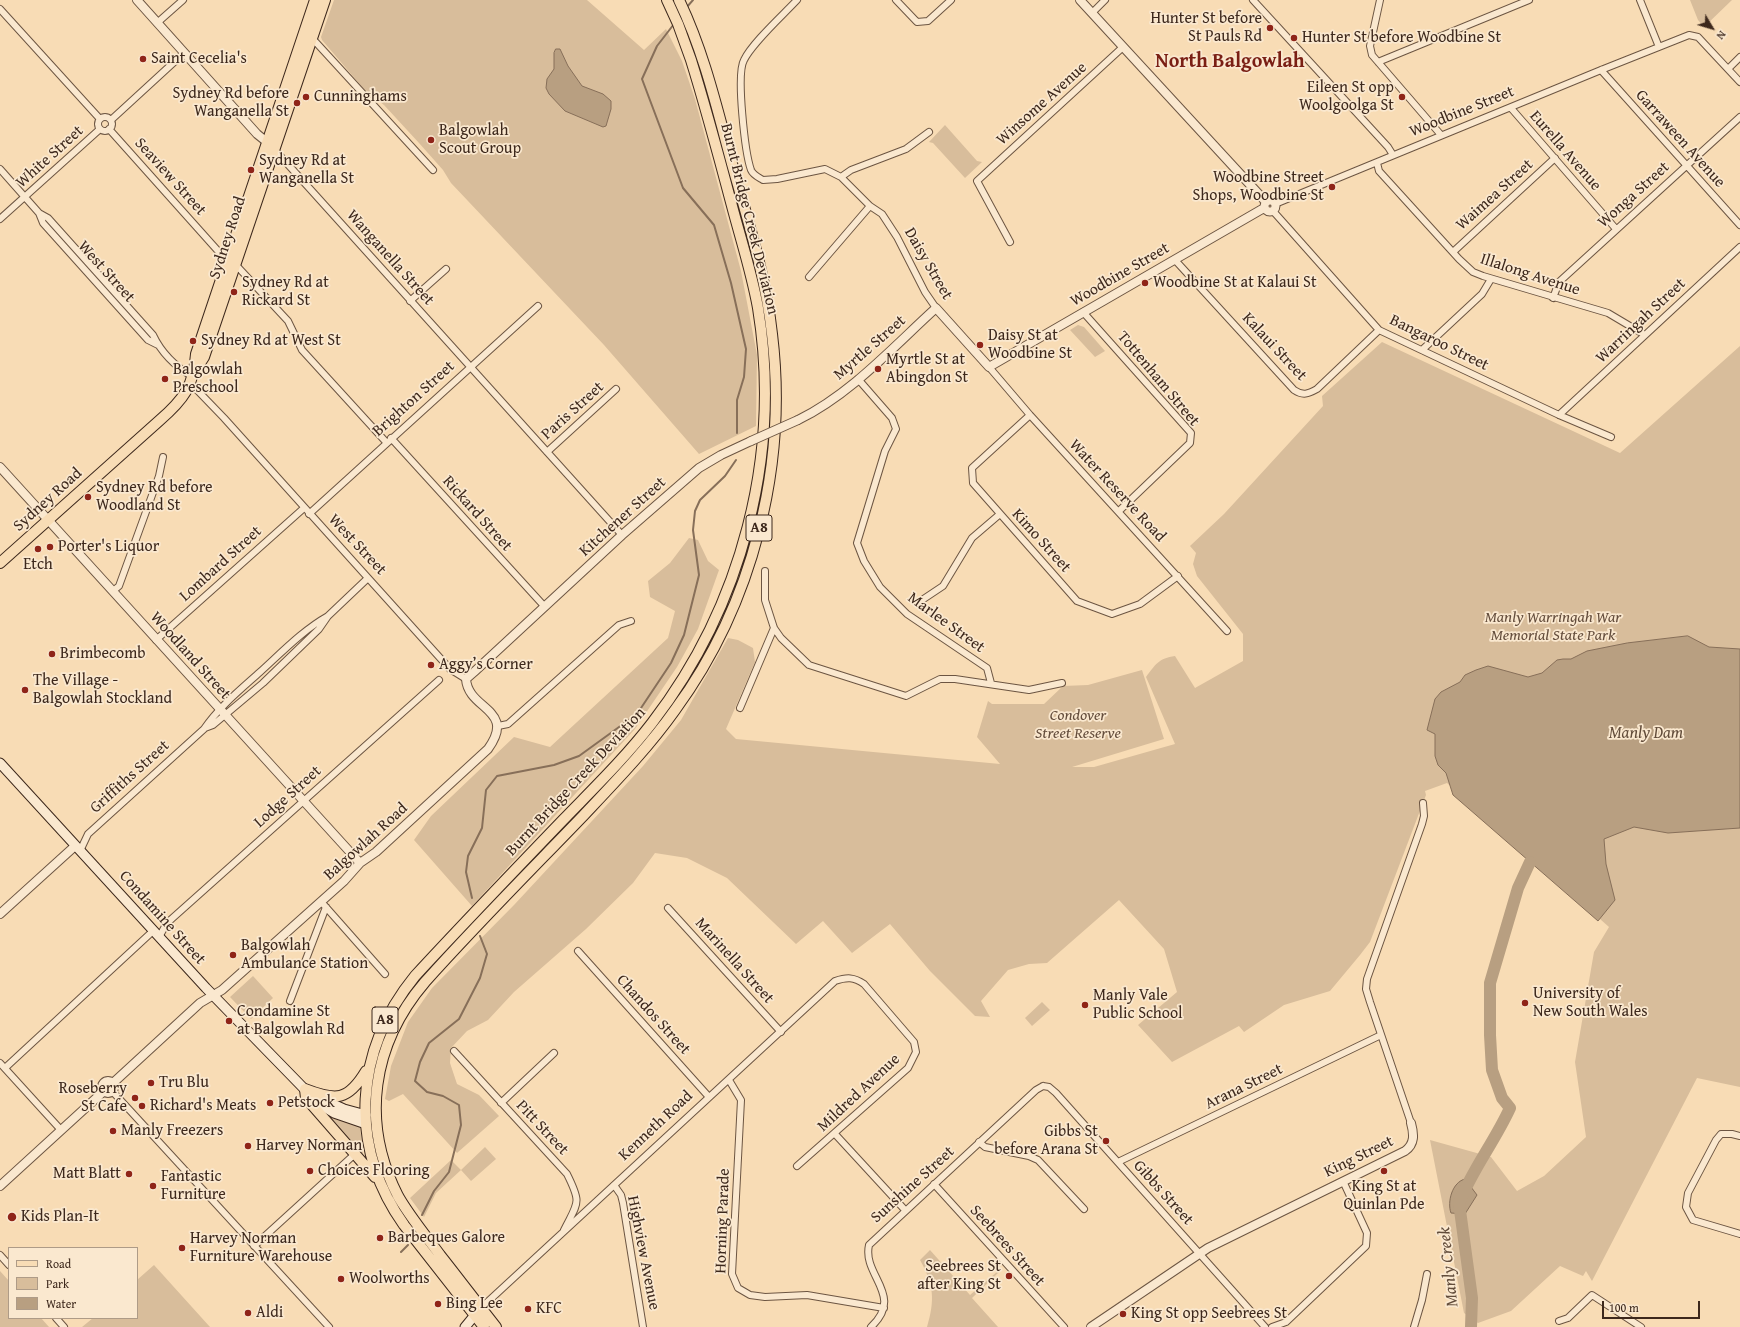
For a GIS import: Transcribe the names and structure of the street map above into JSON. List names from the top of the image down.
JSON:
{
  "streets": {
    "main road": [
      "Burnt Bridge Creek Deviation",
      "Sydney Road",
      "A8",
      "Condamine Street",
      "Kenneth Road"
    ],
    "street": [
      "Winsome Avenue",
      "Woodbine Street",
      "Garraween Avenue",
      "Eurella Avenue",
      "White Street",
      "Seaview Street",
      "Waimea Street",
      "Wonga Street",
      "Wanganella Street",
      "Daisy Street",
      "West Street",
      "Illalong Avenue",
      "Warringah Street",
      "Bangaroo Street",
      "Kalaui Street",
      "Myrtle Street",
      "Tottenham Street",
      "Brighton Street",
      "Paris Street",
      "Water Reserve Road",
      "Rickard Street",
      "Kitchener Street",
      "Kimo Street",
      "Lombard Street",
      "Marlee Street",
      "Woodland Street",
      "Griffiths Street",
      "Lodge Street",
      "Balgowlah Road",
      "Marinella Street",
      "Chandos Street",
      "Arana Street",
      "Mildred Avenue",
      "Pitt Street",
      "King Street",
      "Sunshine Street",
      "Gibbs Street",
      "Horning Parade",
      "Seebrees Street",
      "Highview Avenue"
    ]
  },
  "crossings": [
    ["Woodbine Street", "Garraween Avenue"],
    ["Woodbine Street", "Eurella Avenue"],
    ["Woodbine Street", "Daisy Street"],
    ["Woodbine Street", "Illalong Avenue"],
    ["Woodbine Street", "Bangaroo Street"],
    ["Woodbine Street", "Kalaui Street"],
    ["Woodbine Street", "Tottenham Street"],
    ["Woodbine Street", "Water Reserve Road"],
    ["Garraween Avenue", "Wonga Street"],
    ["Eurella Avenue", "Waimea Street"],
    ["Eurella Avenue", "Wonga Street"],
    ["White Street", "Seaview Street"],
    ["White Street", "West Street"],
    ["Seaview Street", "Sydney Road"],
    ["Seaview Street", "Rickard Street"],
    ["Waimea Street", "Illalong Avenue"],
    ["Wonga Street", "Illalong Avenue"],
    ["Burnt Bridge Creek Deviation", "A8"],
    ["Burnt Bridge Creek Deviation", "Condamine Street"],
    ["Sydney Road", "Wanganella Street"],
    ["Sydney Road", "West Street"],
    ["Sydney Road", "Rickard Street"],
    ["Sydney Road", "Woodland Street"],
    ["Wanganella Street", "Brighton Street"],
    ["Wanganella Street", "Paris Street"],
    ["Wanganella Street", "Kitchener Street"],
    ["Daisy Street", "Myrtle Street"],
    ["Daisy Street", "Water Reserve Road"],
    ["West Street", "Brighton Street"],
    ["West Street", "Kitchener Street"],
    ["West Street", "Lombard Street"],
    ["West Street", "Griffiths Street"],
    ["West Street", "Balgowlah Road"],
    ["Illalong Avenue", "Warringah Street"],
    ["Warringah Street", "Bangaroo Street"],
    ["Bangaroo Street", "Kalaui Street"],
    ["Myrtle Street", "Kitchener Street"],
    ["Myrtle Street", "Marlee Street"],
    ["Tottenham Street", "Water Reserve Road"],
    ["Brighton Street", "Rickard Street"],
    ["Water Reserve Road", "Kimo Street"],
    ["Rickard Street", "Kitchener Street"],
    ["A8", "Condamine Street"],
    ["A8", "Kenneth Road"],
    ["Lombard Street", "Woodland Street"],
    ["Woodland Street", "Griffiths Street"],
    ["Woodland Street", "Lodge Street"],
    ["Woodland Street", "Balgowlah Road"],
    ["Griffiths Street", "Condamine Street"],
    ["Lodge Street", "Condamine Street"],
    ["Balgowlah Road", "Condamine Street"],
    ["Marinella Street", "Kenneth Road"],
    ["Chandos Street", "Kenneth Road"],
    ["Arana Street", "King Street"],
    ["Arana Street", "Gibbs Street"],
    ["Mildred Avenue", "Kenneth Road"],
    ["Kenneth Road", "Pitt Street"],
    ["Kenneth Road", "Horning Parade"],
    ["Kenneth Road", "Highview Avenue"],
    ["King Street", "Gibbs Street"],
    ["Sunshine Street", "Gibbs Street"],
    ["Sunshine Street", "Horning Parade"],
    ["Sunshine Street", "Seebrees Street"]
  ],
  "districts": ["North Balgowlah"],
  "water": ["Manly Dam", "Manly Creek"],
  "parks": ["Manly Warringah War Memorial State Park", "Condover Street Reserve"],
  "places": [
    "Hunter St before St Pauls Rd",
    "Hunter St before Woodbine St",
    "Saint Cecelia's",
    "Cunninghams",
    "Eileen St opp Woolgoolga St",
    "Sydney Rd before Wanganella St",
    "Balgowlah Scout Group",
    "Sydney Rd at Wanganella St",
    "Woodbine Street Shops, Woodbine St",
    "Woodbine St at Kalaui St",
    "Sydney Rd at Rickard St",
    "Sydney Rd at West St",
    "Daisy St at Woodbine St",
    "Myrtle St at Abingdon St",
    "Balgowlah Preschool",
    "Sydney Rd before Woodland St",
    "Porter's Liquor",
    "Etch",
    "Brimbecomb",
    "Aggy’s Corner",
    "The Village - Balgowlah Stockland",
    "Balgowlah Ambulance Station",
    "University of New South Wales",
    "Manly Vale Public School",
    "Condamine St at Balgowlah Rd",
    "Tru Blu",
    "Roseberry St Cafe",
    "Petstock",
    "Richard's Meats",
    "Manly Freezers",
    "Gibbs St before Arana St",
    "Harvey Norman",
    "Choices Flooring",
    "King St at Quinlan Pde",
    "Matt Blatt",
    "Fantastic Furniture",
    "Kids Plan-It",
    "Barbeques Galore",
    "Harvey Norman Furniture Warehouse",
    "Seebrees St after King St",
    "Woolworths",
    "Bing Lee",
    "KFC",
    "Aldi",
    "King St opp Seebrees St"
  ],
  "legend": ["Road", "Park", "Water"],
  "scale_bar": "100 m",
  "north": "bottom right"
}
